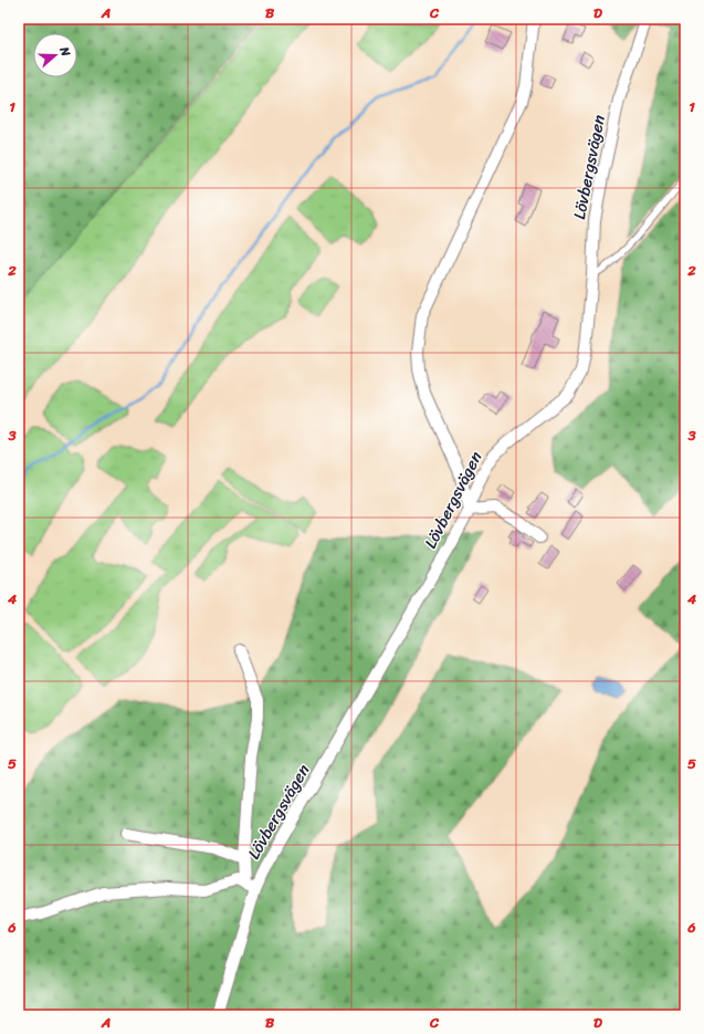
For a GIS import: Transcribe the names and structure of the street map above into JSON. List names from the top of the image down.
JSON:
{
  "streets": {
    "street": ["Lövbergsvägen"]
  },
  "north": "right",
  "grid": {
    "columns": [
      "A",
      "B",
      "C",
      "D"
    ],
    "rows": [
      "1",
      "2",
      "3",
      "4",
      "5",
      "6"
    ]
  }
}
